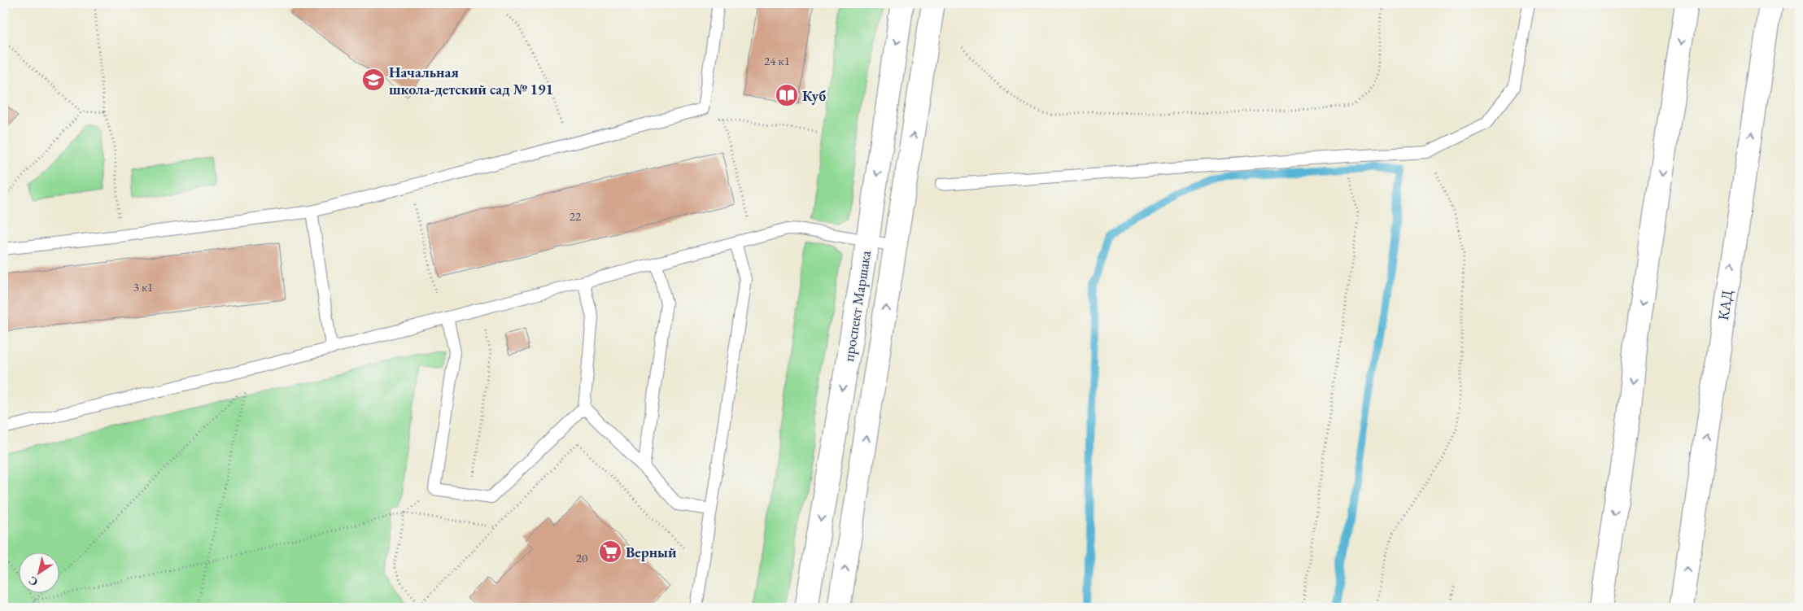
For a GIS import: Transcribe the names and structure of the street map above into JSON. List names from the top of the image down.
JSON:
{
  "streets": {
    "main road": ["КАД", "проспект Маршака"]
  },
  "places": {
    "school or university": ["Начальная школа-детский сад № 191"],
    "library": ["Куб"],
    "supermarket": ["Верный"]
  },
  "house_numbers": [
    "24 к1",
    "22",
    "3 к1",
    "20"
  ],
  "north": "bottom left"
}
